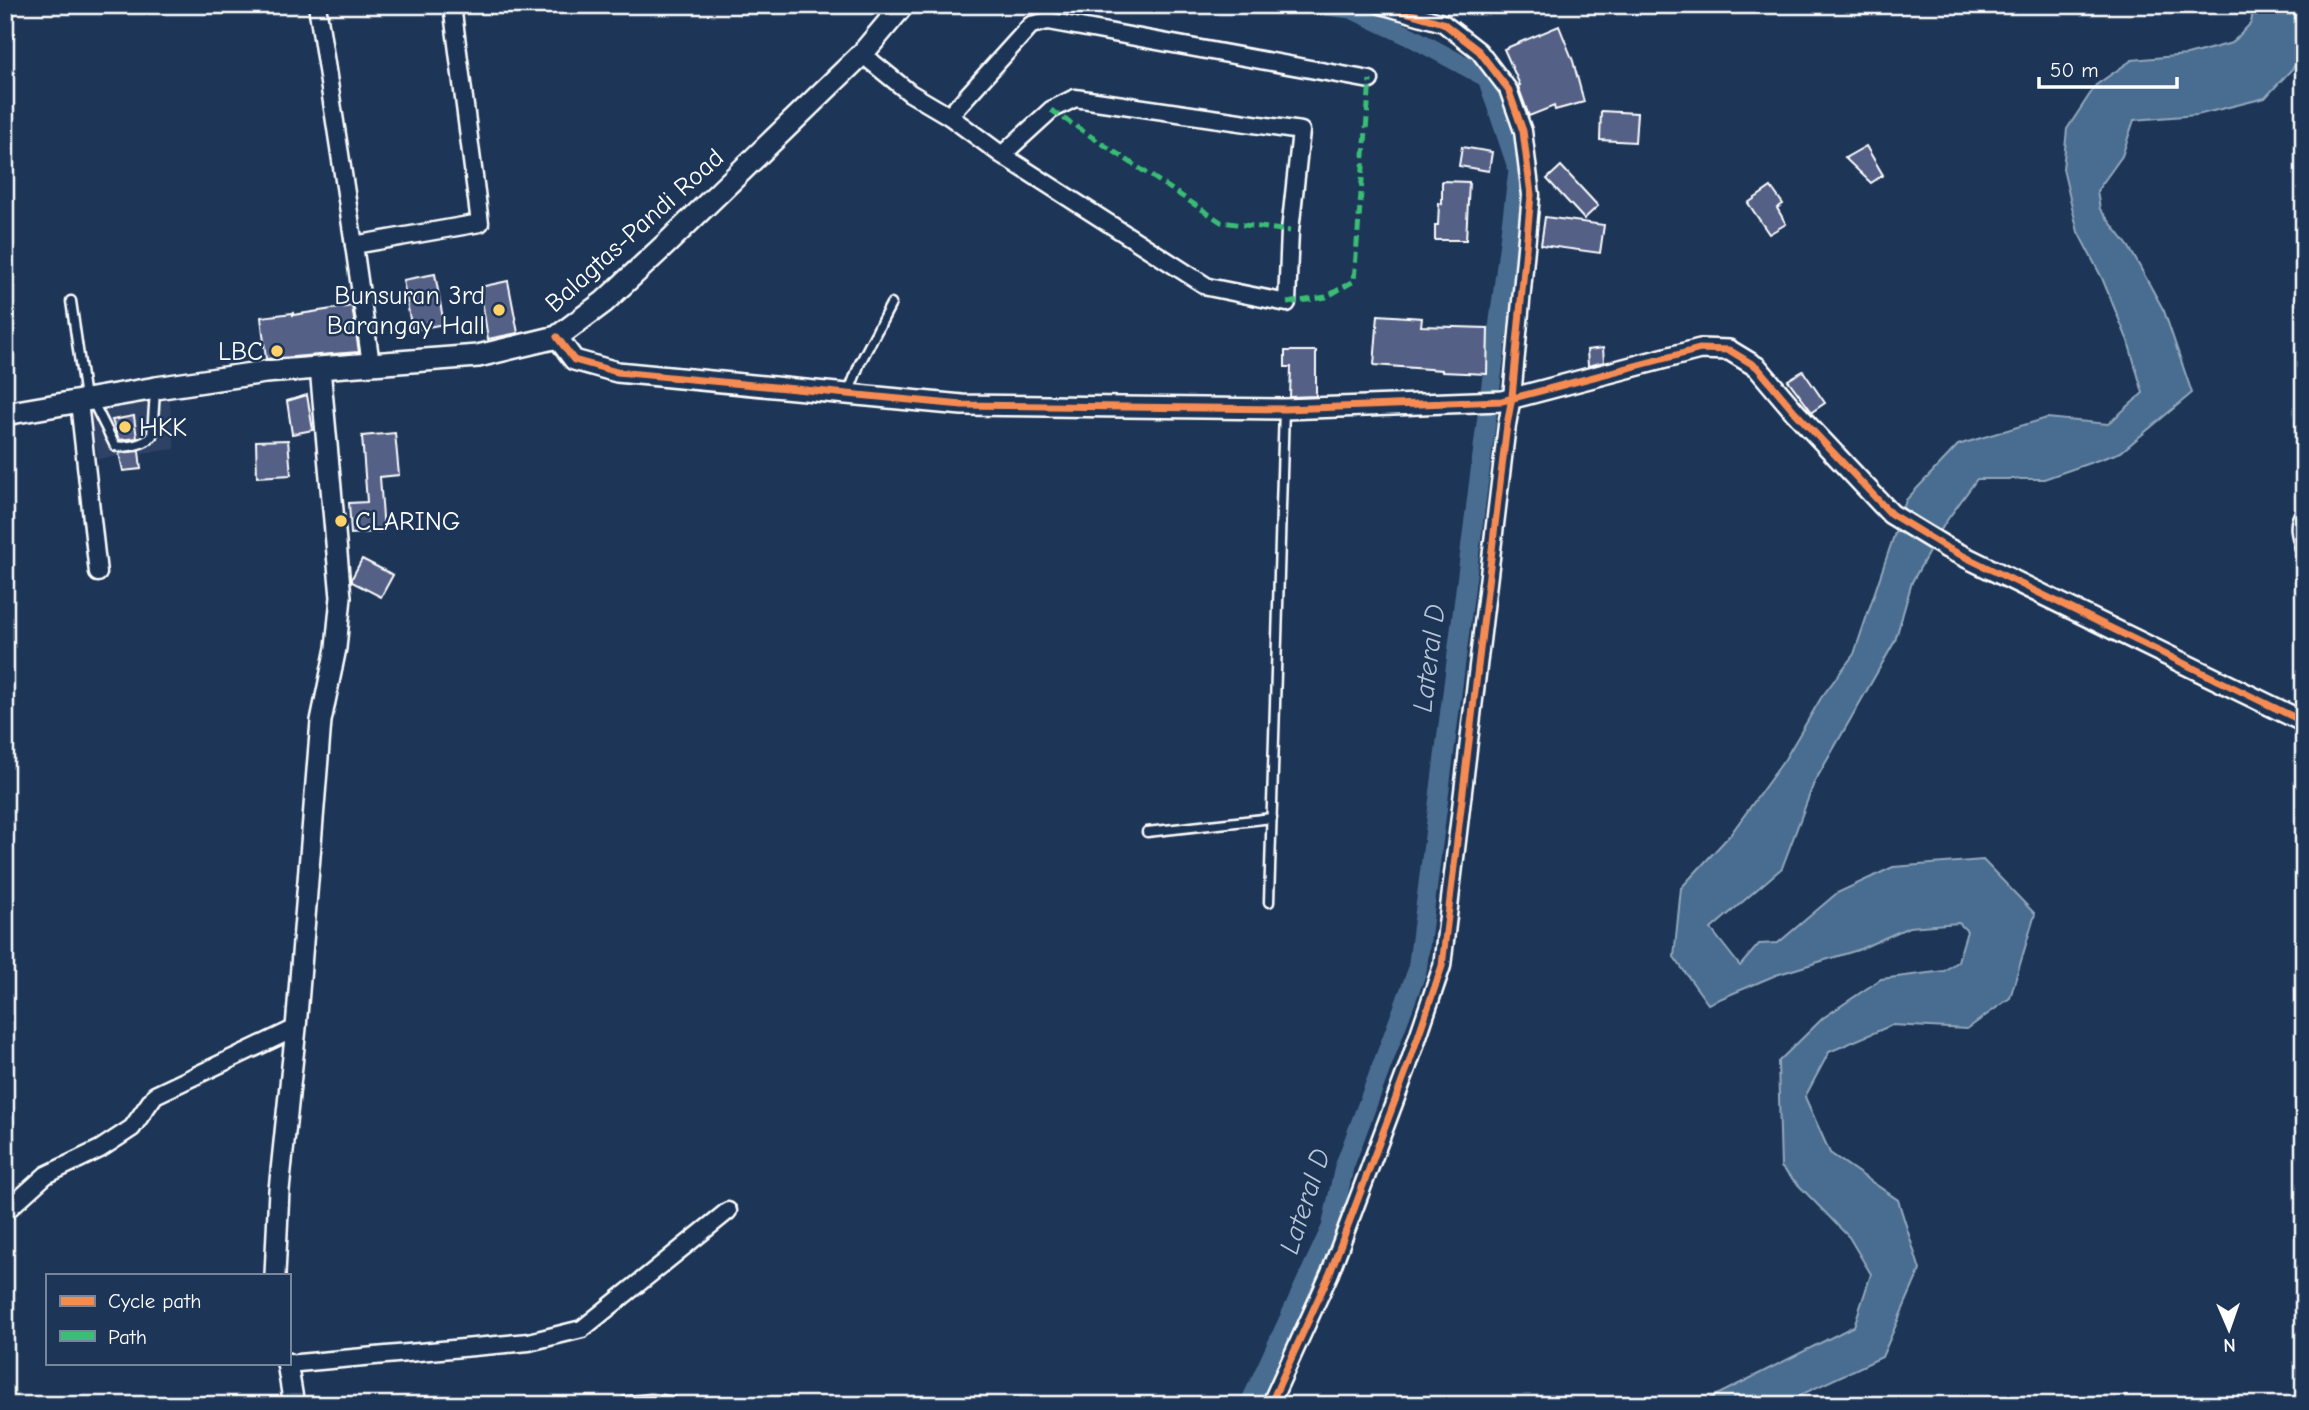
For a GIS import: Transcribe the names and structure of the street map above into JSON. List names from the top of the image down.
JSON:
{
  "streets": {
    "main road": ["Balagtas-Pandi Road"]
  },
  "water": ["Lateral D"],
  "places": [
    "Bunsuran 3rd Barangay Hall",
    "LBC",
    "HKK",
    "CLARING"
  ],
  "legend": ["Cycle path", "Path"],
  "scale_bar": "50 m",
  "north": "bottom"
}
